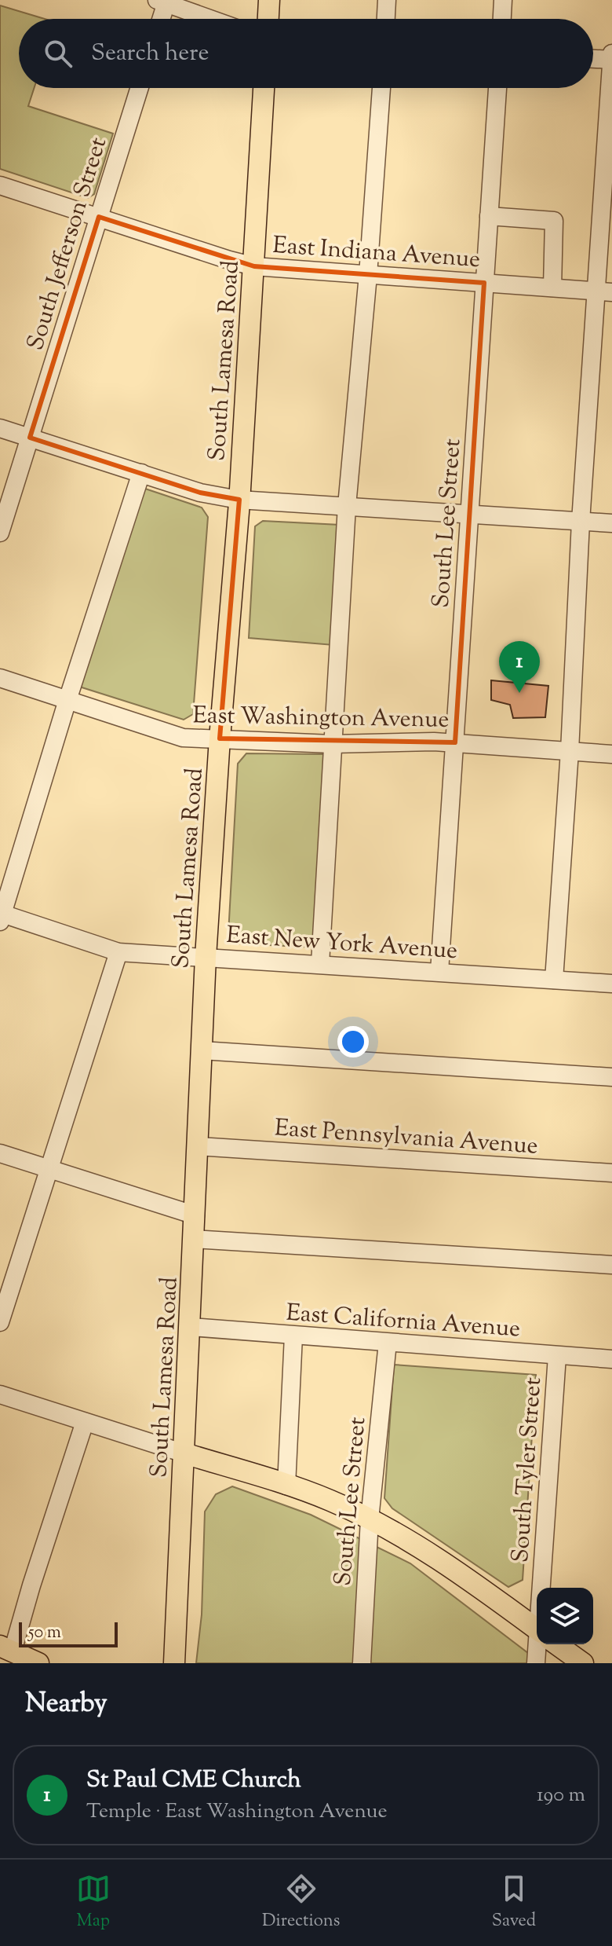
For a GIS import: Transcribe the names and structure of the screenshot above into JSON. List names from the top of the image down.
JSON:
{
  "streets": {
    "main road": ["South Lamesa Road"],
    "street": [
      "South Jefferson Street",
      "East Indiana Avenue",
      "South Lee Street",
      "East Washington Avenue",
      "East New York Avenue",
      "East Pennsylvania Avenue",
      "East California Avenue",
      "South Tyler Street"
    ]
  },
  "crossings": [
    ["South Jefferson Street", "East Indiana Avenue"],
    ["East Indiana Avenue", "South Lamesa Road"],
    ["East Indiana Avenue", "South Lee Street"],
    ["South Lamesa Road", "East Washington Avenue"],
    ["South Lamesa Road", "East New York Avenue"],
    ["South Lamesa Road", "East Pennsylvania Avenue"],
    ["South Lamesa Road", "East California Avenue"],
    ["South Lee Street", "East Washington Avenue"],
    ["South Lee Street", "East New York Avenue"],
    ["South Lee Street", "East California Avenue"],
    ["East California Avenue", "South Tyler Street"]
  ],
  "scale_bar": "50 m",
  "page": {
    "search": "Search here",
    "pins": "1",
    "scale": "50 m",
    "heading": "Nearby",
    "list": [
      {
        "mark": "1",
        "name": "St Paul CME Church",
        "note": "Temple · East Washington Avenue",
        "value": "190 m"
      }
    ],
    "nav": ["Map", "Directions", "Saved"]
  }
}
